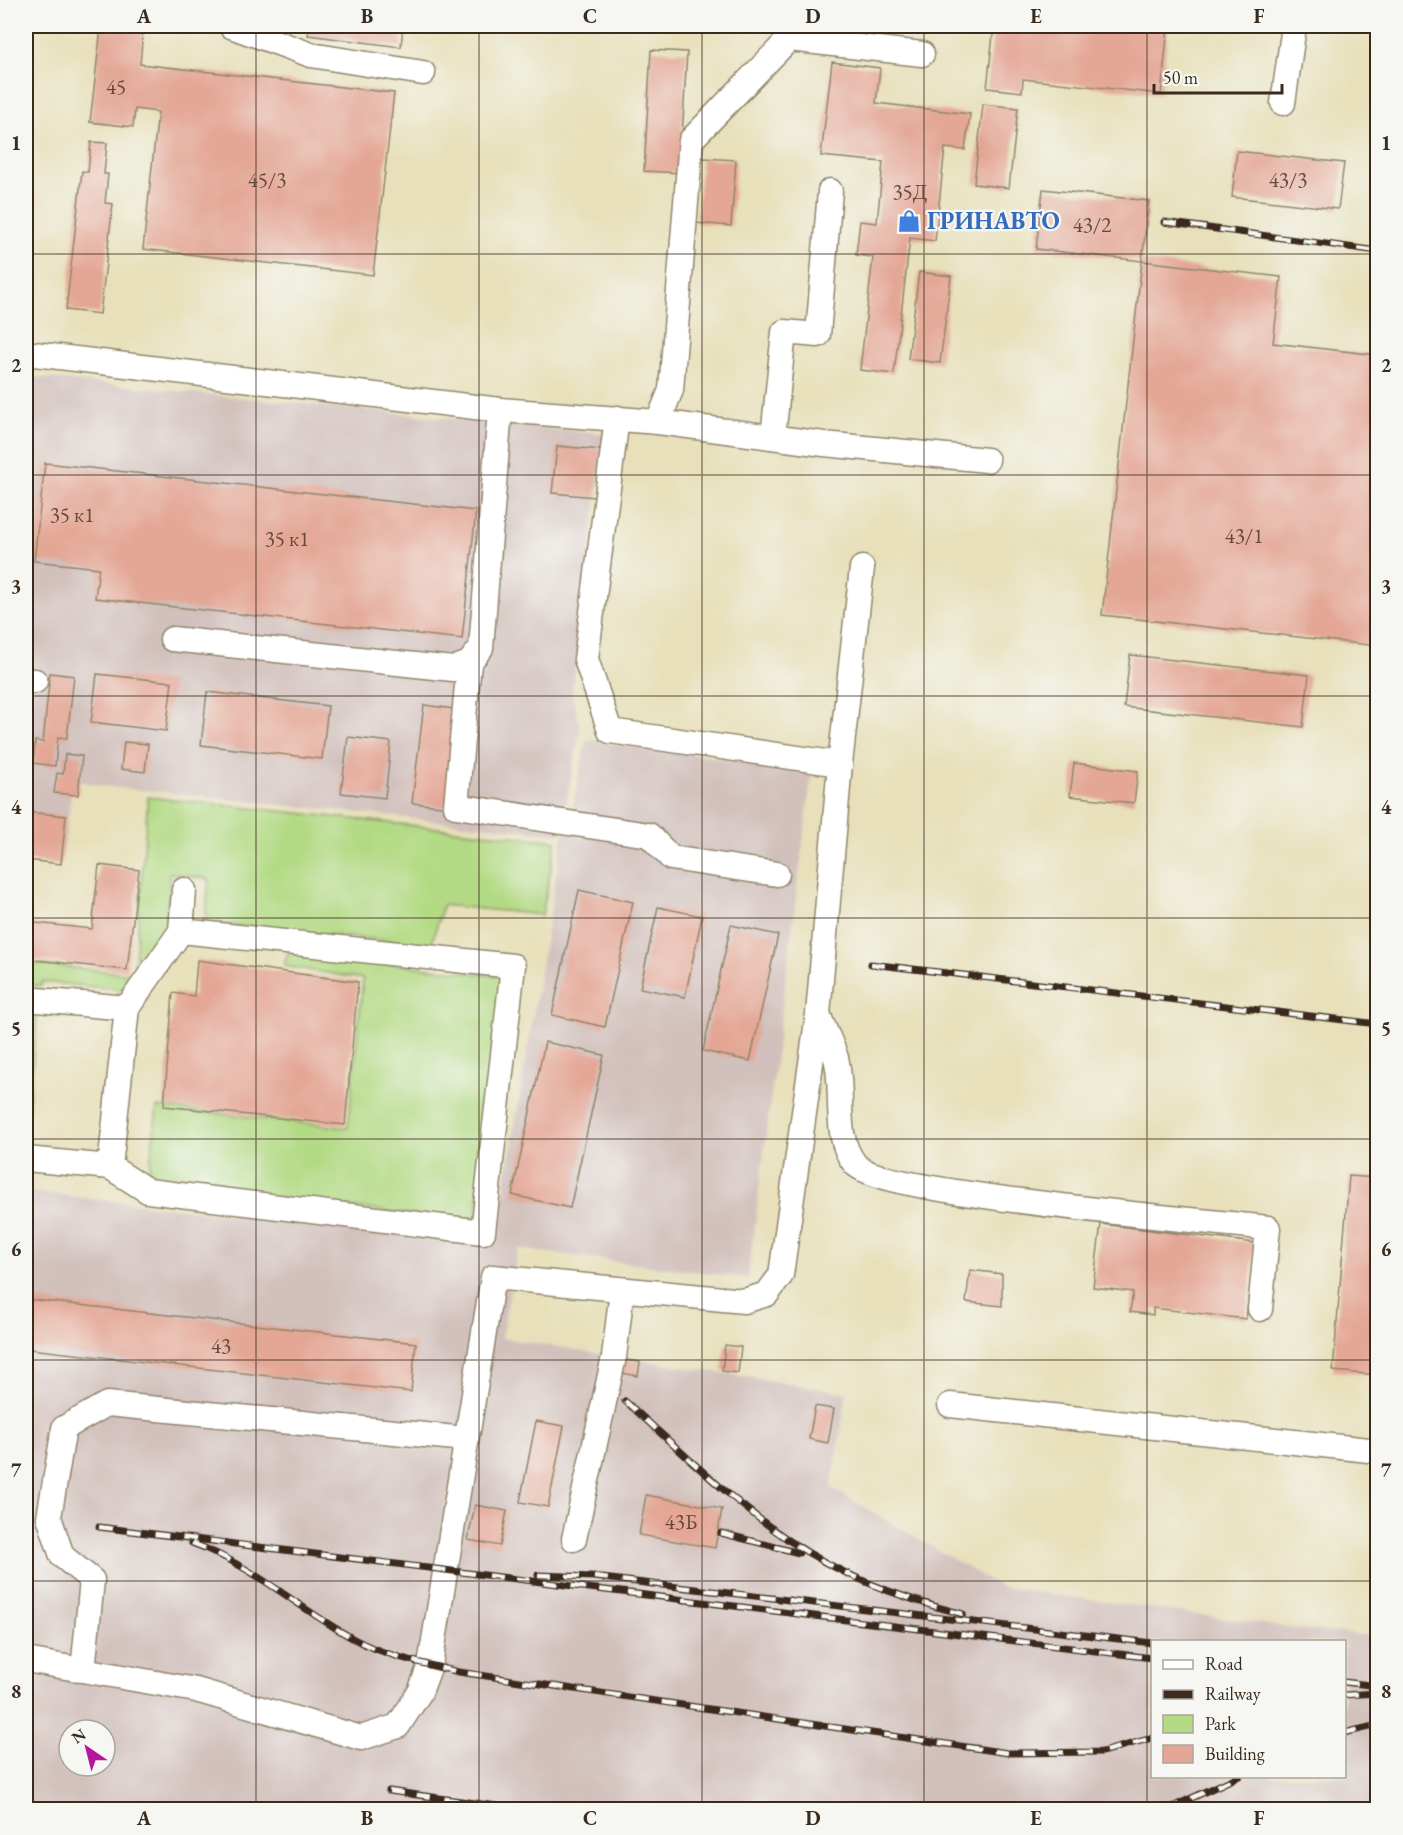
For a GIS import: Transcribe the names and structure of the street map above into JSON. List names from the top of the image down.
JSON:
{
  "places": {
    "shop": ["ГРИНАВТО"]
  },
  "house_numbers": [
    "45",
    "45/3",
    "43/3",
    "35Д",
    "43/2",
    "35 к1",
    "43/1",
    "35 к1",
    "43",
    "43Б"
  ],
  "legend": [
    "Road",
    "Railway",
    "Park",
    "Building"
  ],
  "scale_bar": "50 m",
  "north": "top left",
  "grid": {
    "columns": [
      "A",
      "B",
      "C",
      "D",
      "E",
      "F"
    ],
    "rows": [
      "1",
      "2",
      "3",
      "4",
      "5",
      "6",
      "7",
      "8"
    ]
  }
}
